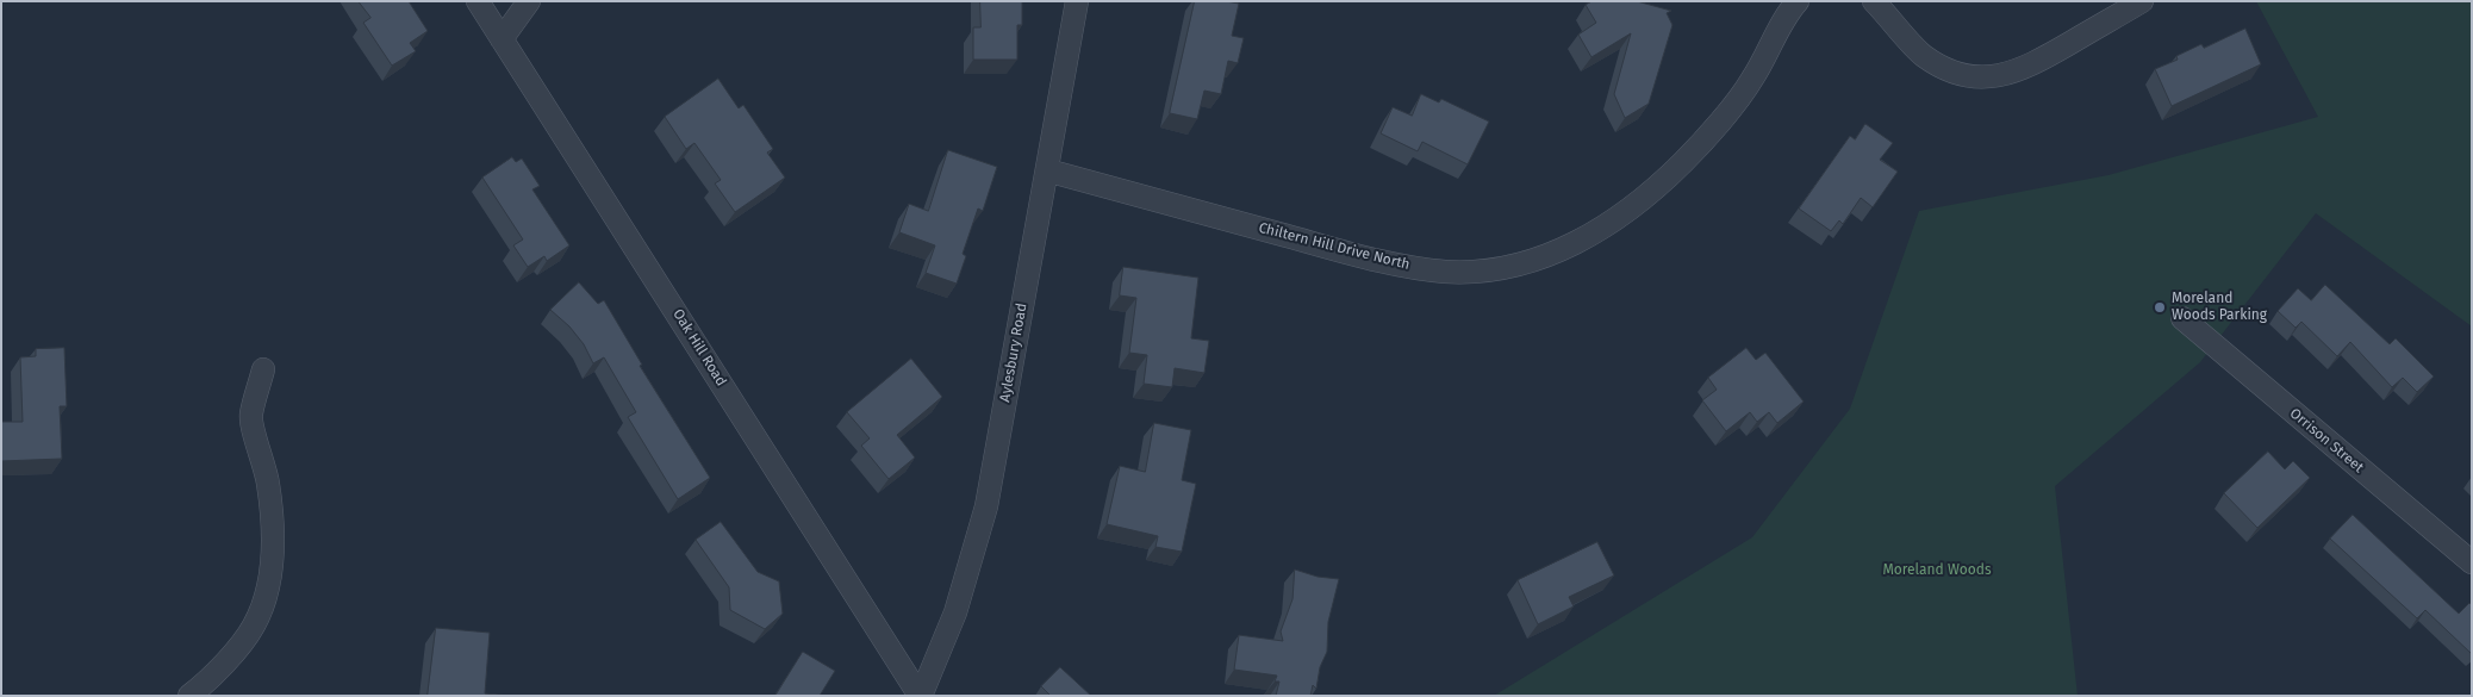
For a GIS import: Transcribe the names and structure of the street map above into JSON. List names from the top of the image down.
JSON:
{
  "streets": {
    "street": [
      "Chiltern Hill Drive North",
      "Oak Hill Road",
      "Aylesbury Road",
      "Orrison Street"
    ]
  },
  "crossings": [
    ["Chiltern Hill Drive North", "Aylesbury Road"],
    ["Oak Hill Road", "Aylesbury Road"]
  ],
  "parks": ["Moreland Woods"],
  "places": ["Moreland Woods Parking"]
}
